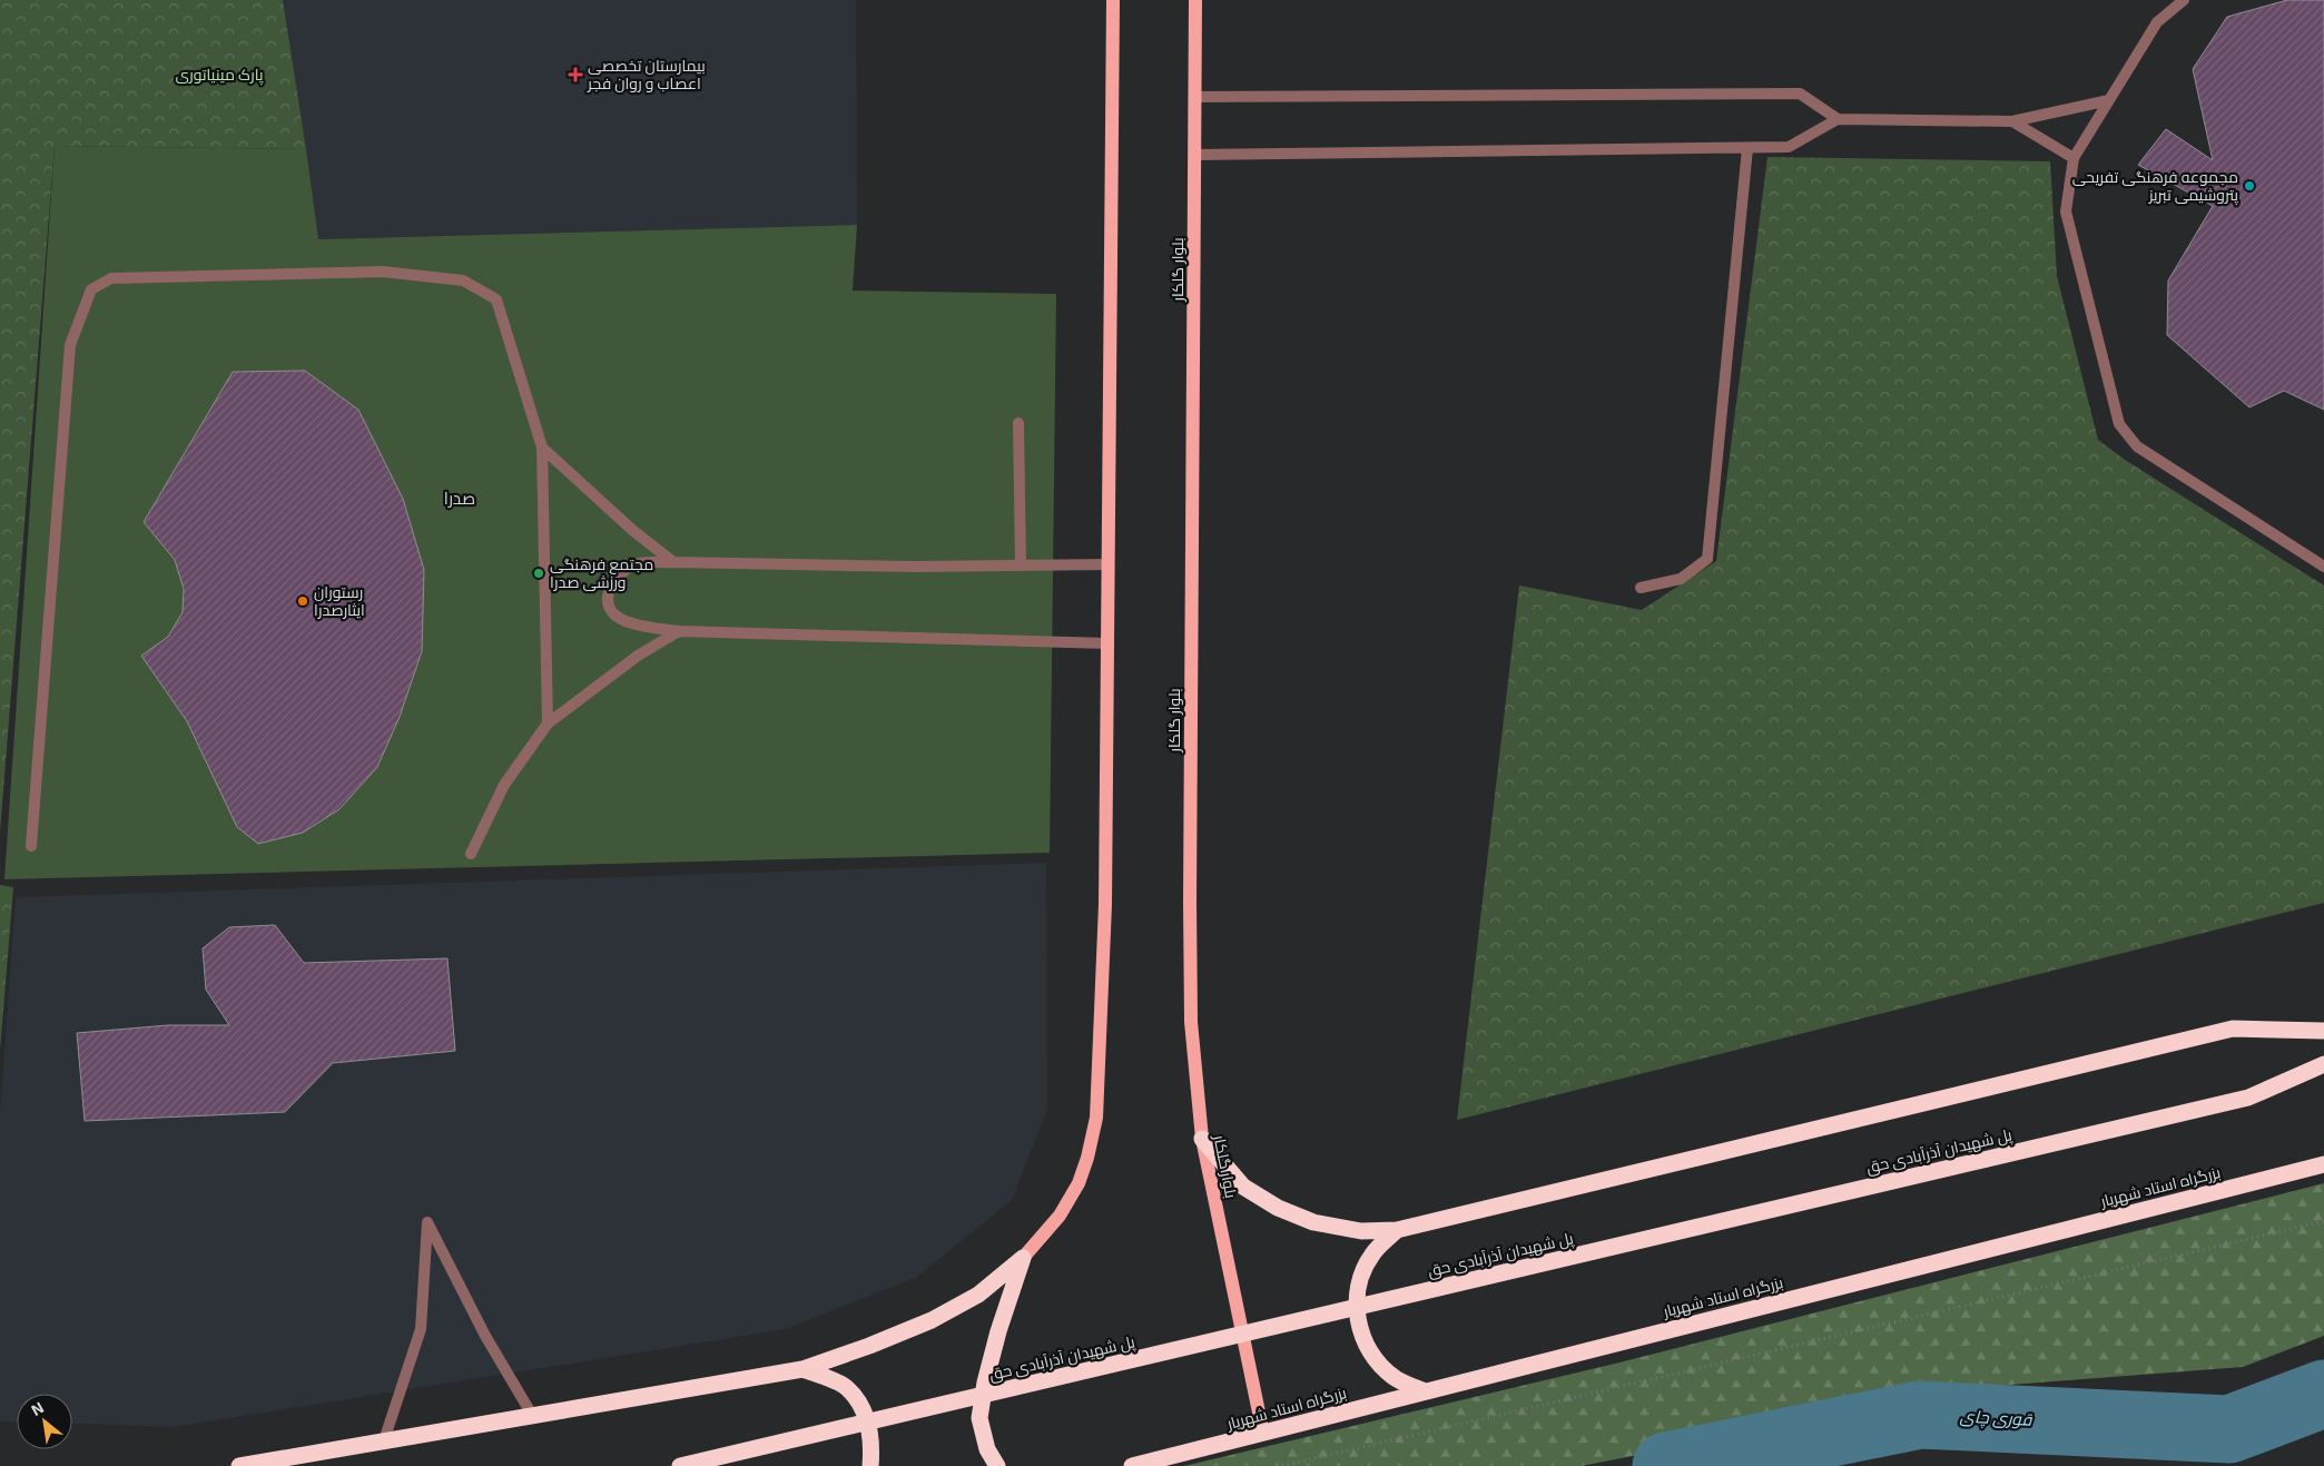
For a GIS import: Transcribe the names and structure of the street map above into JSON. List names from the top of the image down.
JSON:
{
  "streets": {
    "highway": ["پل شهیدان آذرآبادی حق", "بزرگراه استاد شهریار"],
    "main road": ["بلوار گلکار"]
  },
  "crossings": [
    ["بلوار گلکار", "بزرگراه استاد شهریار"]
  ],
  "districts": ["صدرا"],
  "water": ["قوری چای"],
  "parks": ["پارک مینیاتوری"],
  "places": {
    "health": ["بیمارستان تخصصی اعصاب و روان فجر"],
    "other": ["مجموعه فرهنگی تفریحی پتروشیمی تبریز", "مجتمع فرهنگی ورزشی صدرا", "رستوران ایثارصدرا"]
  },
  "north": "top left"
}
